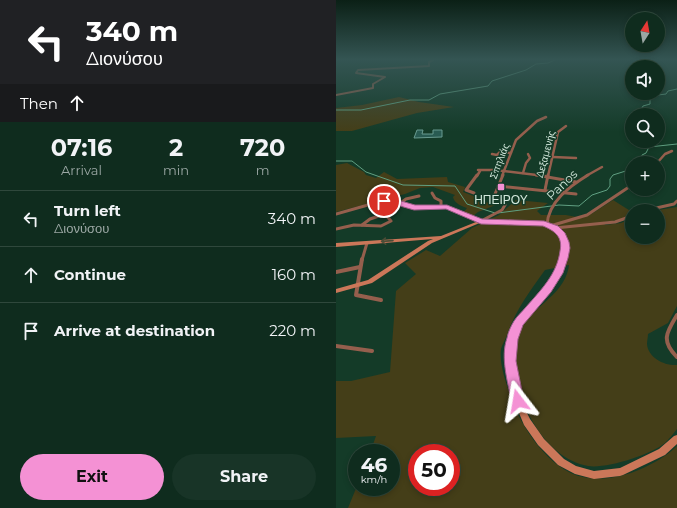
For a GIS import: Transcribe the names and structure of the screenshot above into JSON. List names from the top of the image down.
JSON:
{
  "streets": {
    "street": ["Δεξαμενής", "Σπηλιάς", "Panos"]
  },
  "places": {
    "transit": ["ΗΠΕΙΡΟΥ"]
  },
  "north": "top",
  "page": {
    "turn": ["340 m", "Διονύσου"],
    "map_buttons": ["+", "−"],
    "then": "Then",
    "eta": [
      "07:16",
      "Arrival",
      "2",
      "min",
      "720",
      "m"
    ],
    "list": [
      {
        "name": "Turn left",
        "note": "Διονύσου",
        "value": "340 m"
      },
      {
        "name": "Continue",
        "value": "160 m"
      },
      {
        "name": "Arrive at destination",
        "value": "220 m"
      }
    ],
    "speed": "46 km/h",
    "limit": "50",
    "buttons": ["Exit", "Share"]
  }
}
